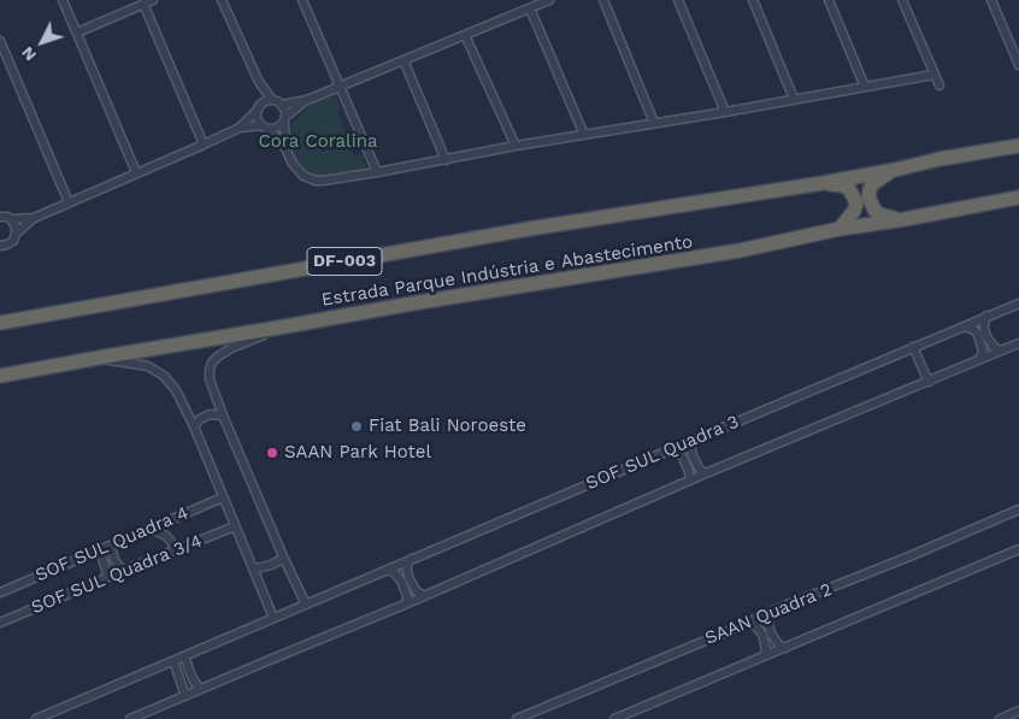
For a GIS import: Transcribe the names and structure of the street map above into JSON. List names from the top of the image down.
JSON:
{
  "streets": {
    "highway": ["DF-003", "Estrada Parque Indústria e Abastecimento"],
    "street": [
      "SOF SUL Quadra 3",
      "SOF SUL Quadra 4",
      "SOF SUL Quadra 3/4",
      "SAAN Quadra 2"
    ]
  },
  "parks": ["Cora Coralina"],
  "places": ["Fiat Bali Noroeste", "SAAN Park Hotel"],
  "north": "bottom left"
}
